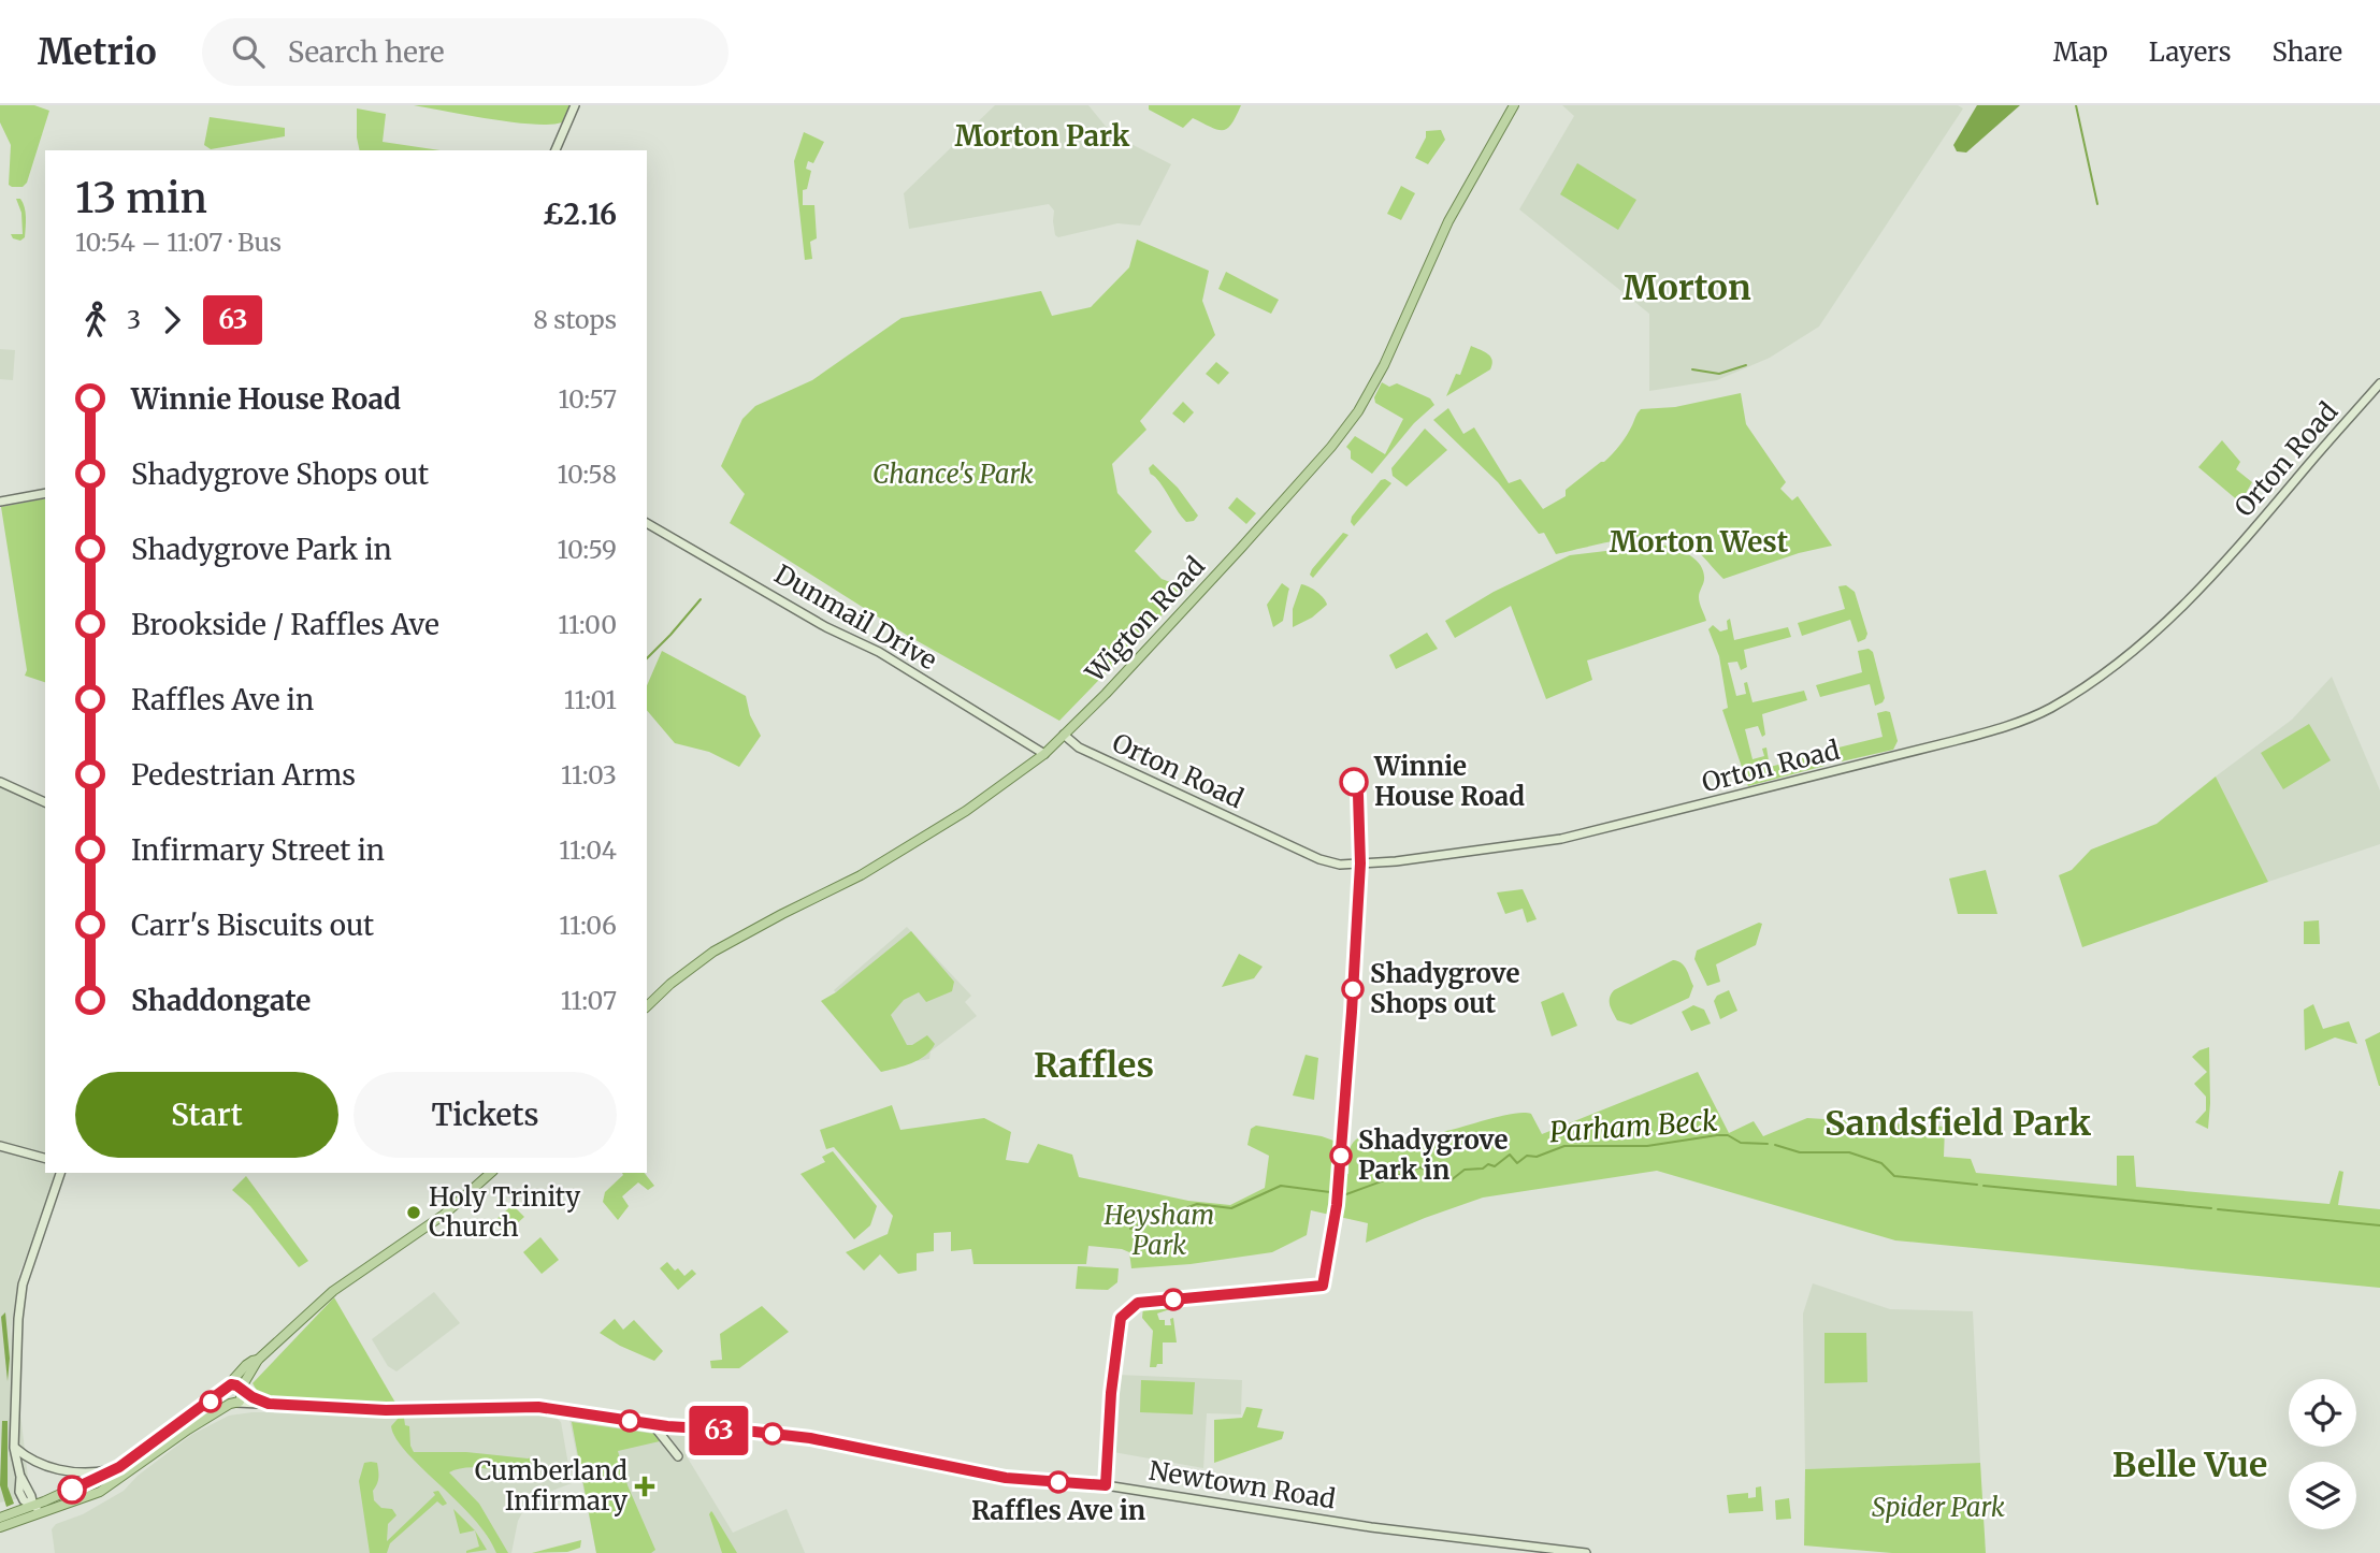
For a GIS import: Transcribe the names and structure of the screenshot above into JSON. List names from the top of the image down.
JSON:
{
  "streets": {
    "main road": ["Wigton Road"],
    "street": ["Orton Road", "Dunmail Drive", "Newtown Road"]
  },
  "crossings": [
    ["Orton Road", "Wigton Road"],
    ["Dunmail Drive", "Wigton Road"]
  ],
  "districts": [
    "Morton Park",
    "Morton",
    "Morton West",
    "Raffles",
    "Sandsfield Park",
    "Belle Vue"
  ],
  "water": ["Parham Beck"],
  "parks": ["Chance's Park", "Heysham Park", "Spider Park"],
  "places": {
    "other": [
      "Winnie House Road",
      "Shadygrove Shops out",
      "Shadygrove Park in",
      "Holy Trinity Church",
      "Raffles Ave in"
    ],
    "health": ["Cumberland Infirmary"]
  },
  "lines": ["bus line 63"],
  "page": {
    "header": "Metrio",
    "search": "Search here",
    "nav": ["Map", "Layers", "Share"],
    "on_map": "63",
    "heading": ["13 min", "10:54 – 11:07 · Bus", "£2.16"],
    "legs": ["3", "63", "8 stops"],
    "list": [
      {
        "name": "Winnie House Road",
        "value": "10:57"
      },
      {
        "name": "Shadygrove Shops out",
        "value": "10:58"
      },
      {
        "name": "Shadygrove Park in",
        "value": "10:59"
      },
      {
        "name": "Brookside / Raffles Ave",
        "value": "11:00"
      },
      {
        "name": "Raffles Ave in",
        "value": "11:01"
      },
      {
        "name": "Pedestrian Arms",
        "value": "11:03"
      },
      {
        "name": "Infirmary Street in",
        "value": "11:04"
      },
      {
        "name": "Carr's Biscuits out",
        "value": "11:06"
      },
      {
        "name": "Shaddongate",
        "value": "11:07"
      }
    ],
    "buttons": ["Start", "Tickets"]
  }
}
